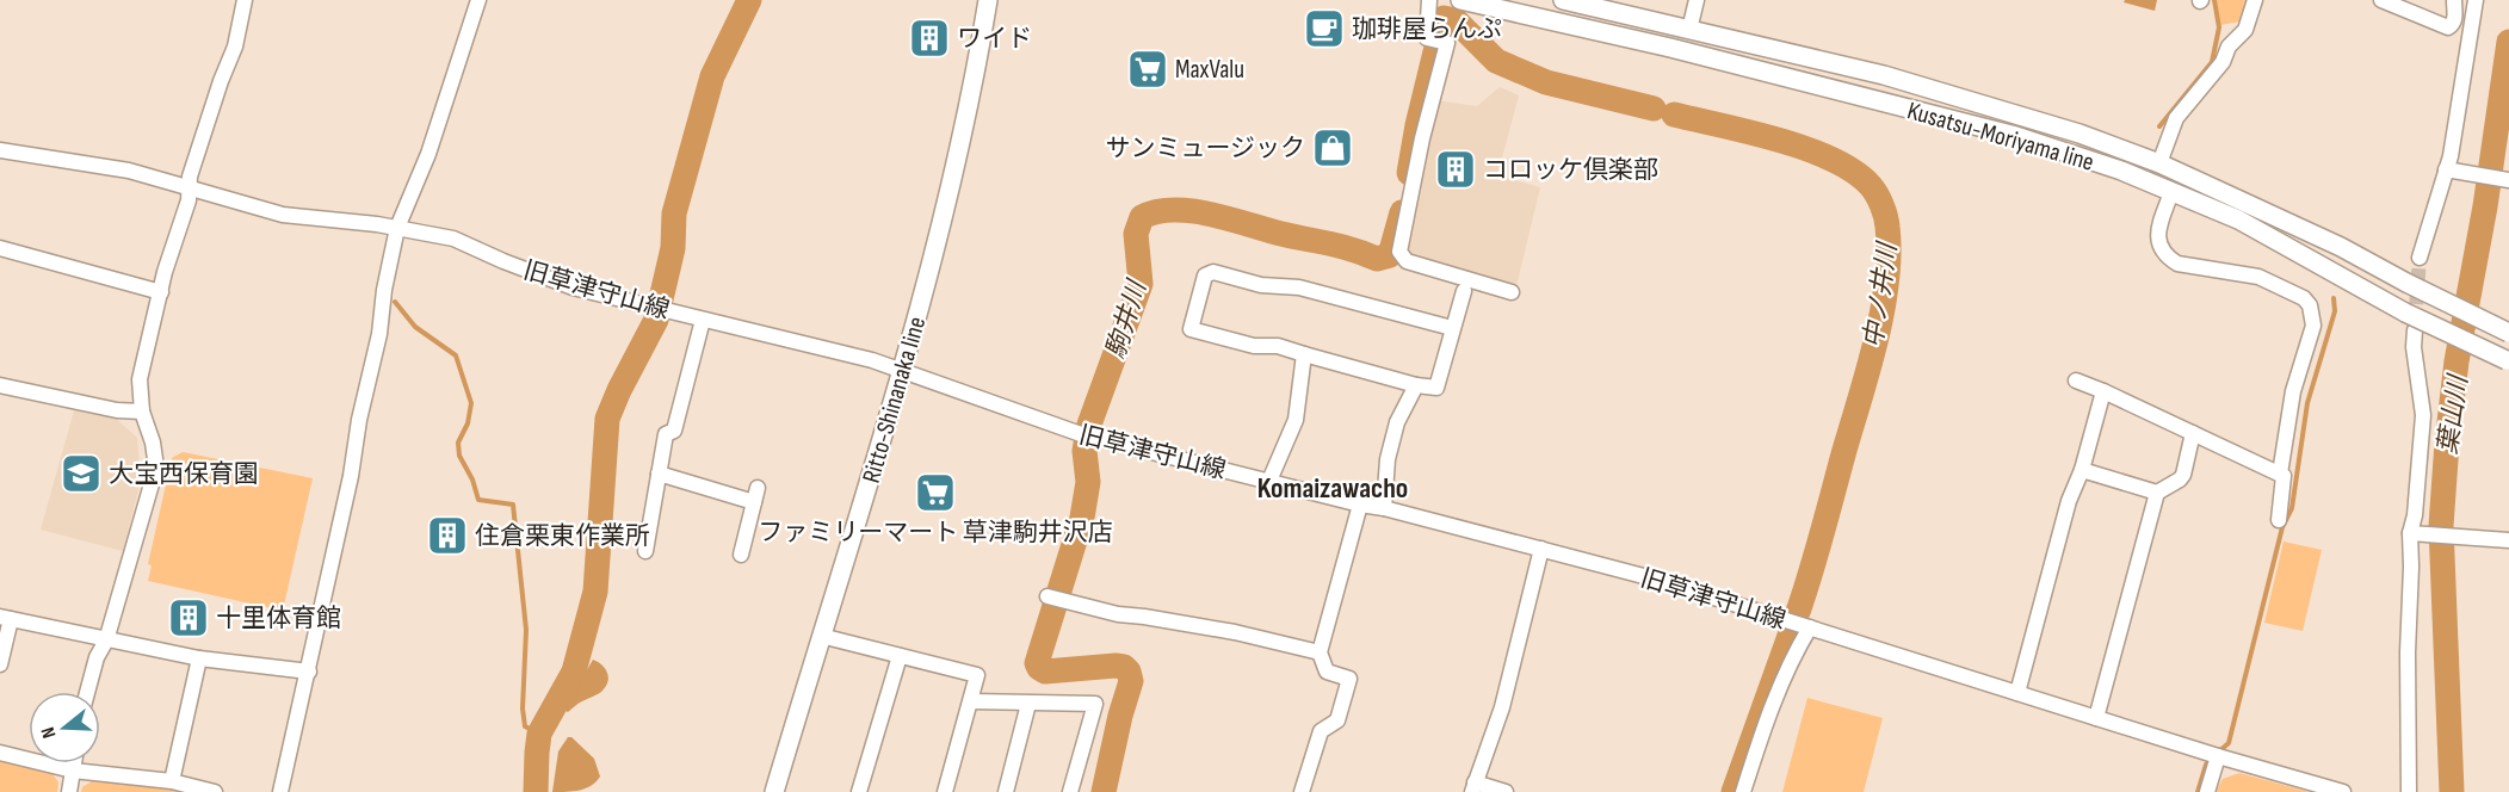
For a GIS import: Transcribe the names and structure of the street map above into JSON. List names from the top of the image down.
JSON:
{
  "streets": {
    "main road": ["Kusatsu-Moriyama line", "Ritto-Shinanaka line"],
    "street": ["旧草津守山線"]
  },
  "crossings": [
    ["旧草津守山線", "Ritto-Shinanaka line"]
  ],
  "districts": ["Komaizawacho"],
  "water": ["中ノ井川", "駒井川", "葉山川"],
  "places": {
    "cafe": ["珈琲屋らんぷ"],
    "building": [
      "ワイド",
      "コロッケ倶楽部",
      "住倉栗東作業所",
      "十里体育館"
    ],
    "supermarket": ["MaxValu", "ファミリーマート 草津駒井沢店"],
    "shop": ["サンミュージック"],
    "school or university": ["大宝西保育園"]
  },
  "north": "left"
}
